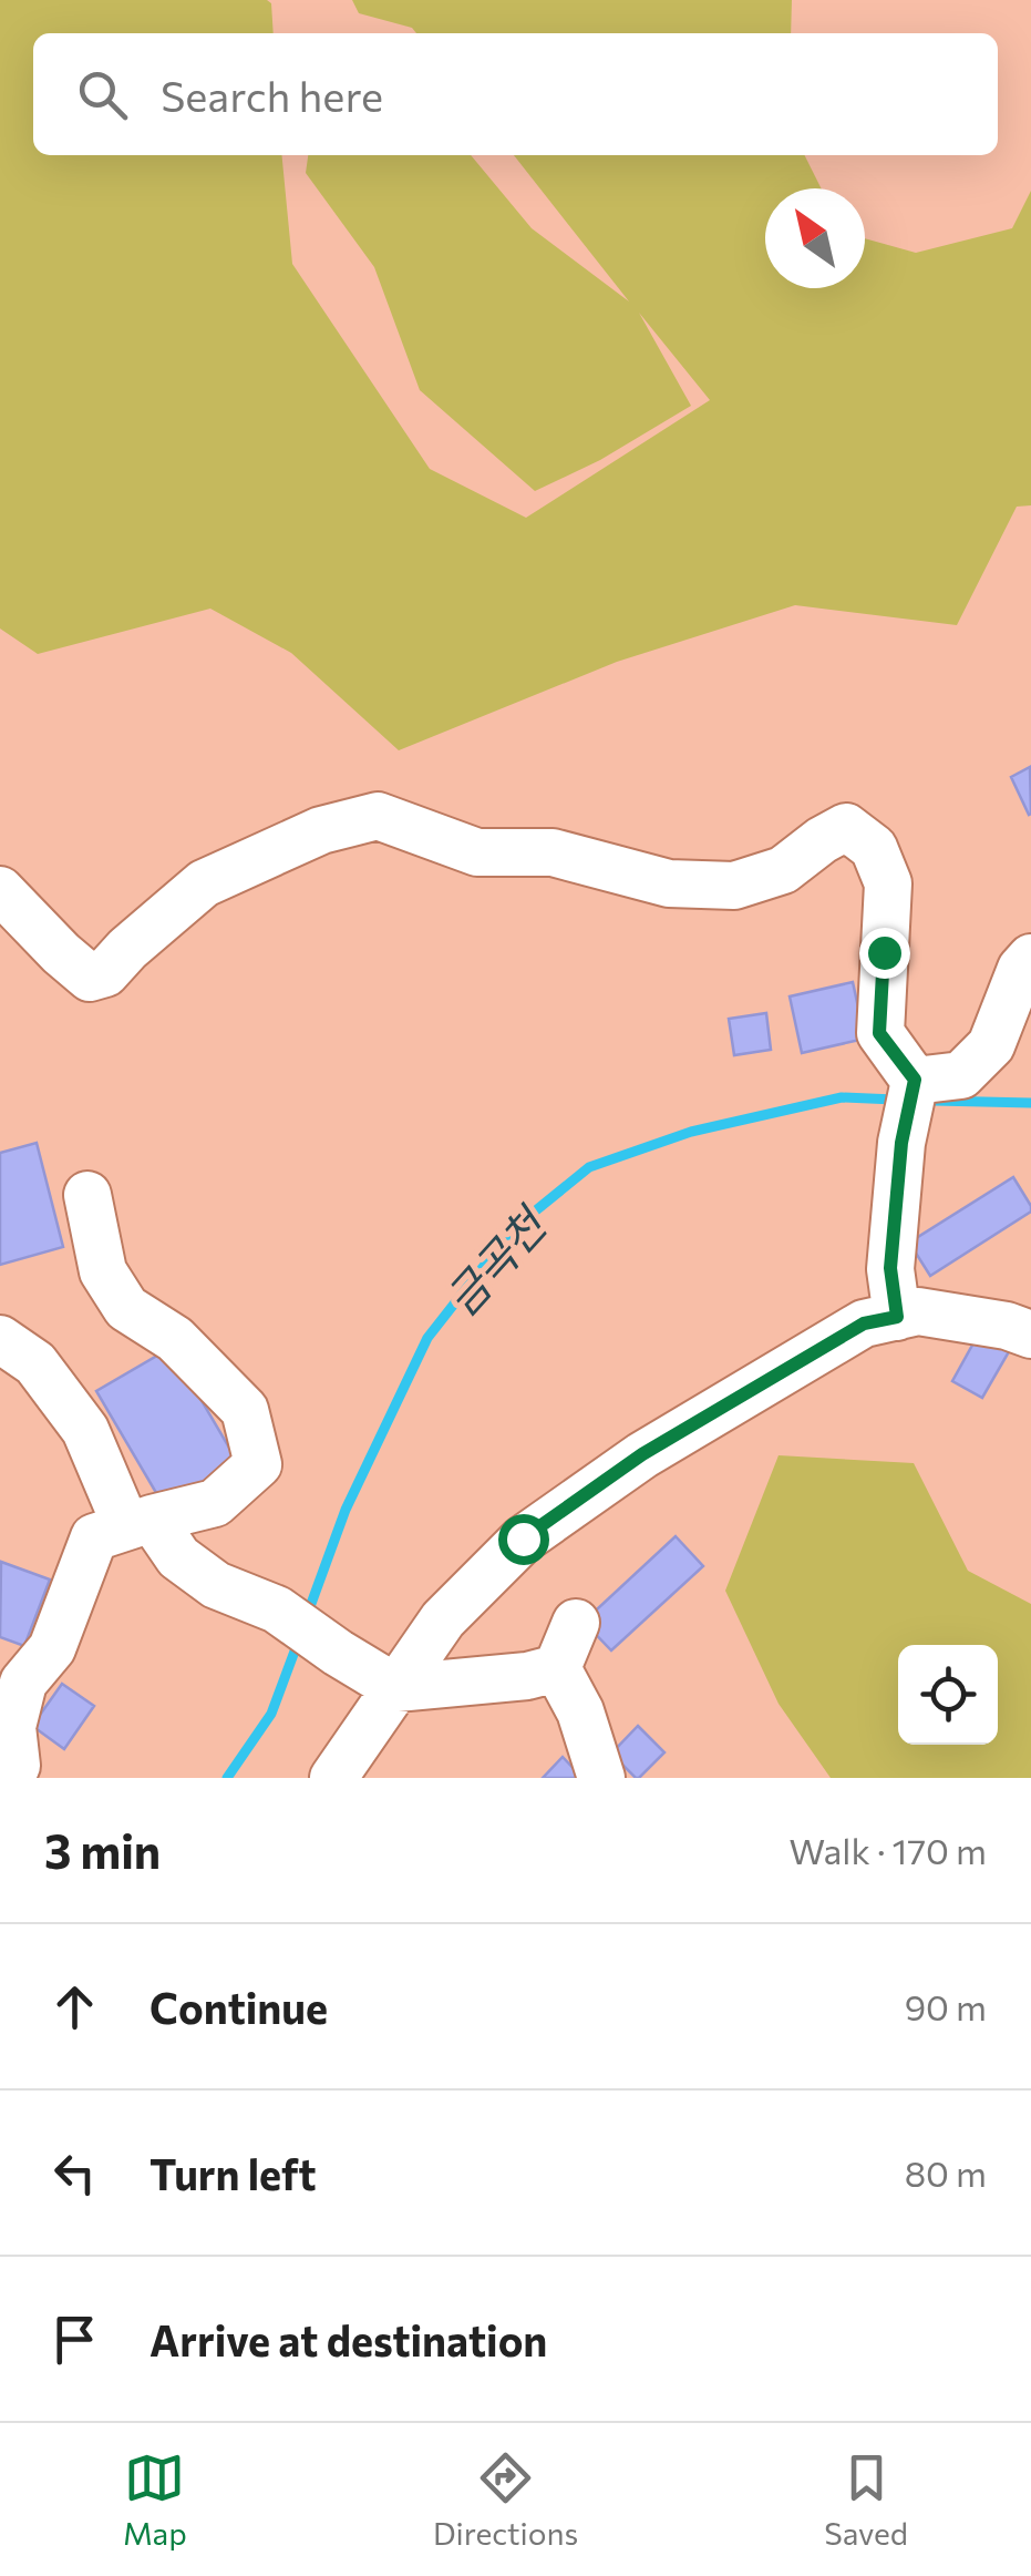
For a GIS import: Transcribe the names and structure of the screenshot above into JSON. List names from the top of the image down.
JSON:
{
  "water": ["금곡천"],
  "north": "top left",
  "page": {
    "search": "Search here",
    "heading": ["3 min", "Walk · 170 m"],
    "list": [
      ["Continue", "90 m"],
      ["Turn left", "80 m"],
      "Arrive at destination"
    ],
    "nav": ["Map", "Directions", "Saved"]
  }
}
